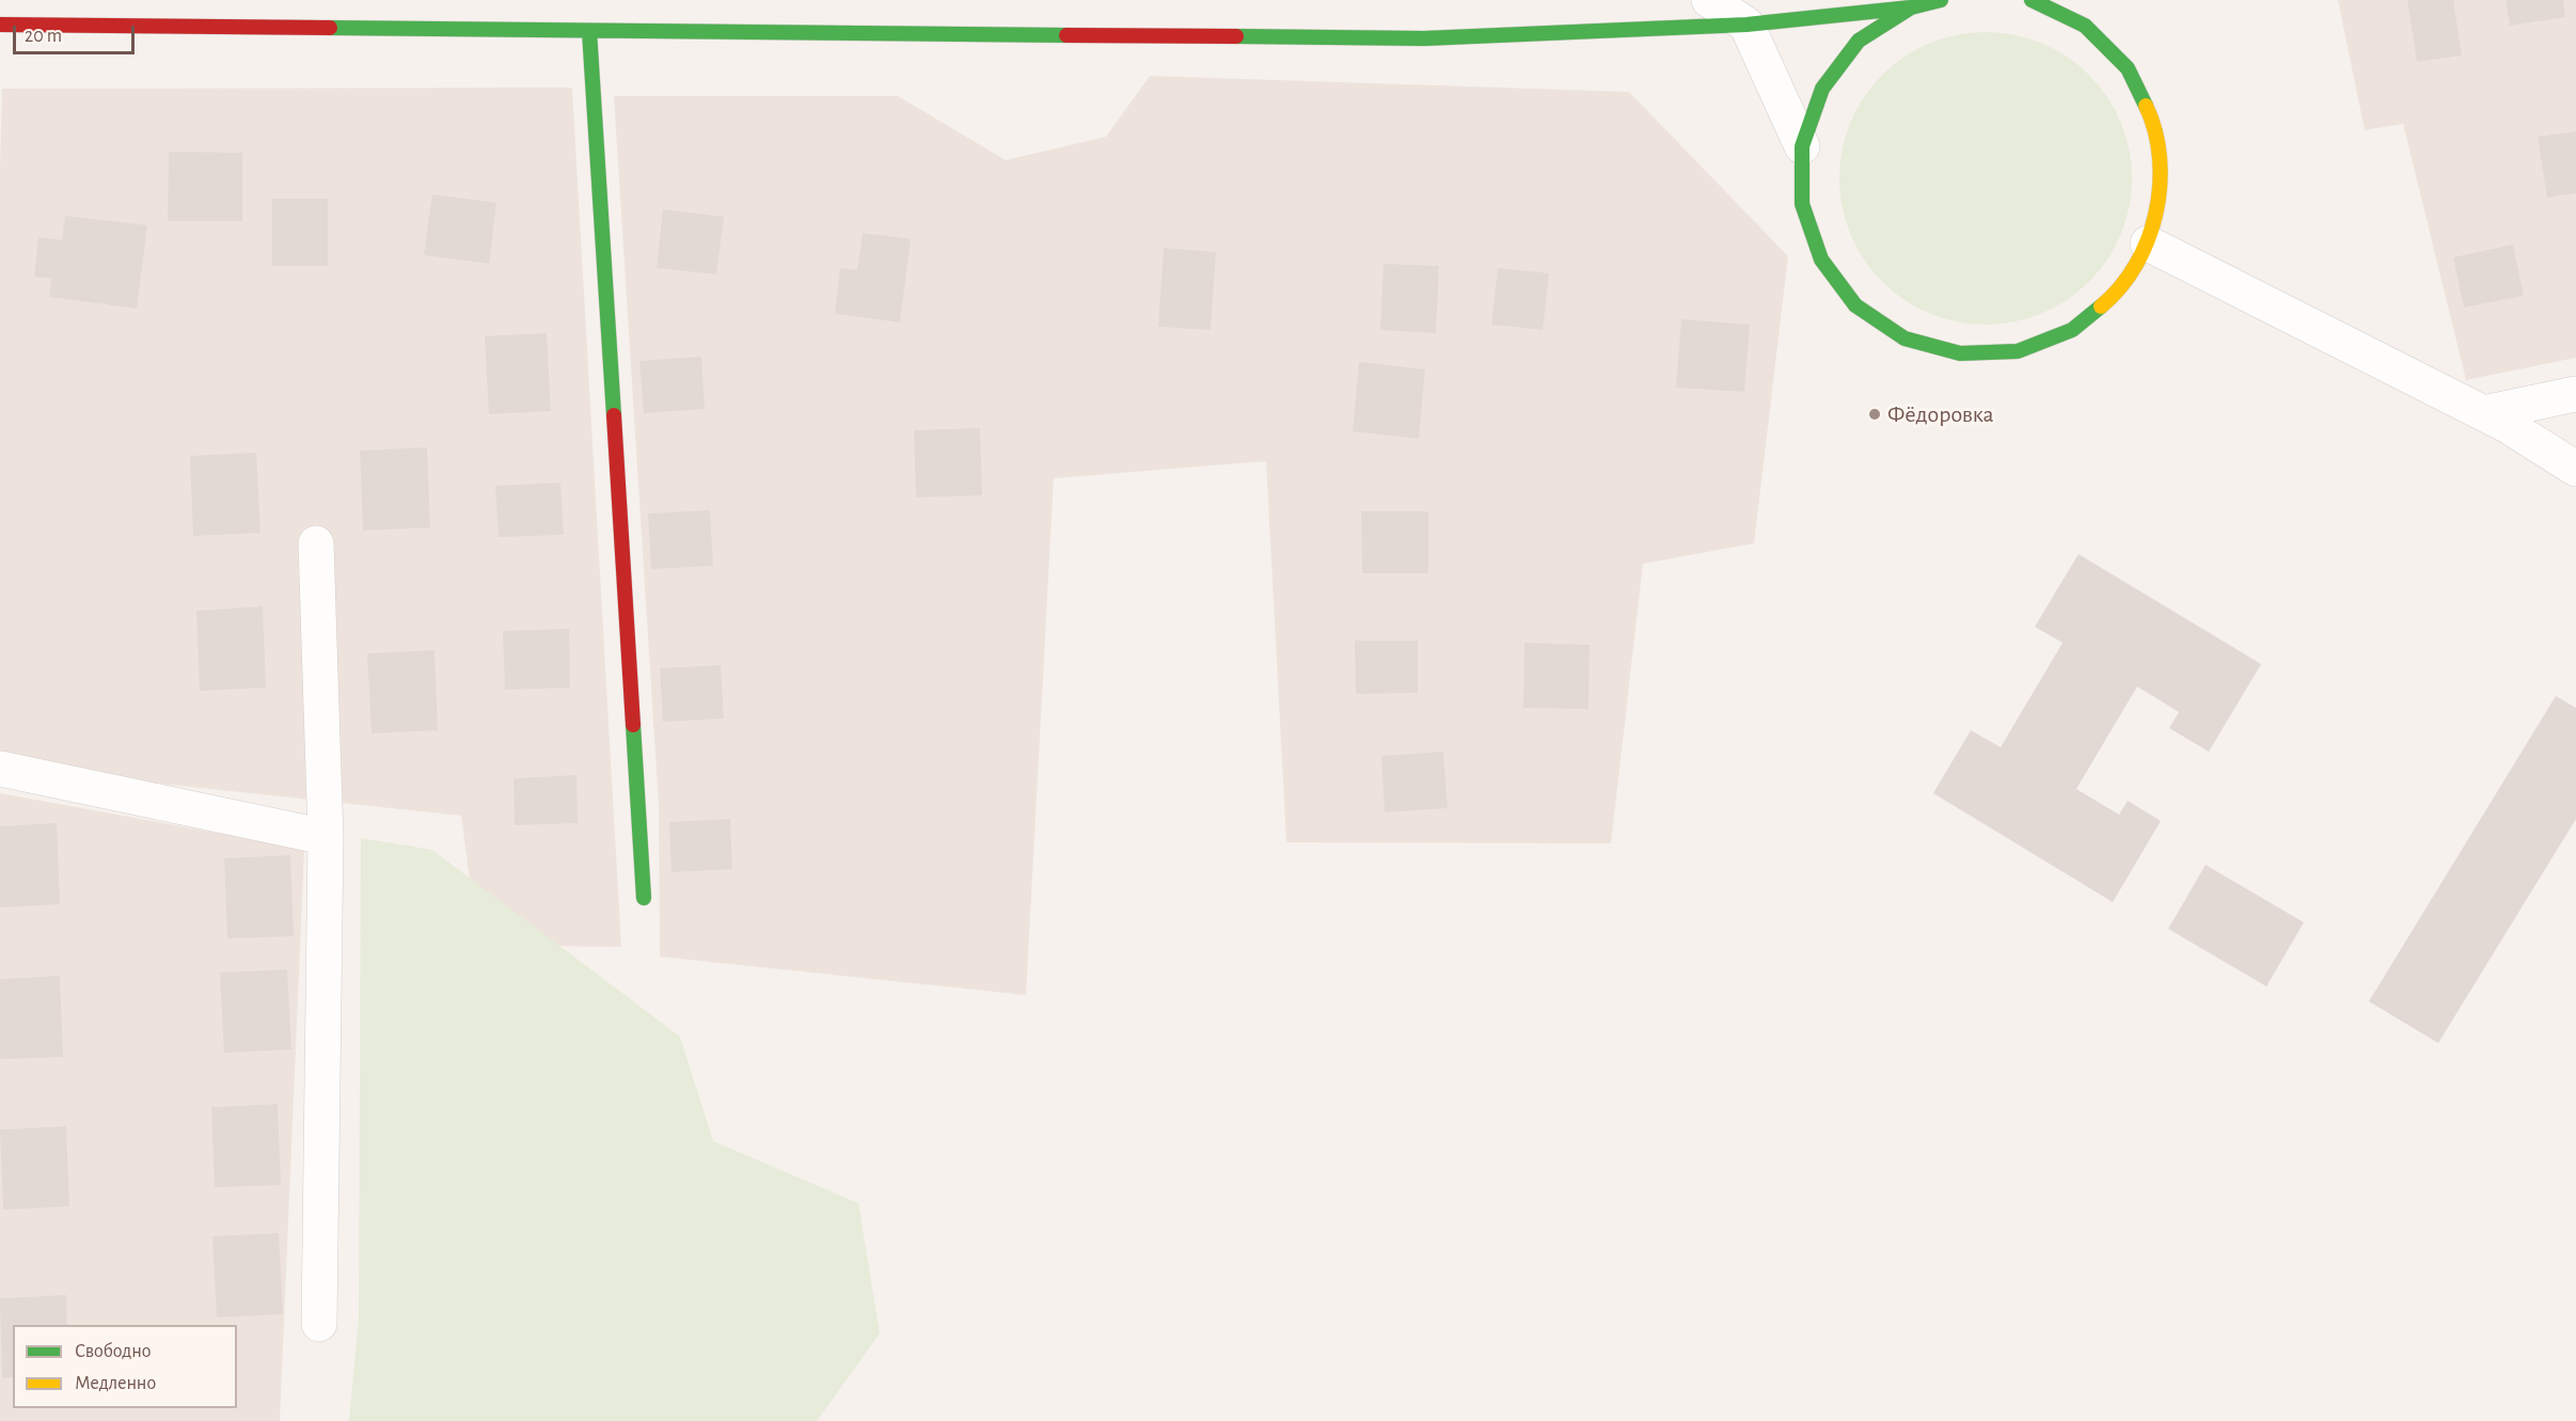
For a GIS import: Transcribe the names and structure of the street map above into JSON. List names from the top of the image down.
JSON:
{
  "places": ["Фёдоровка"],
  "legend": ["Свободно", "Медленно"],
  "scale_bar": "20 m"
}
